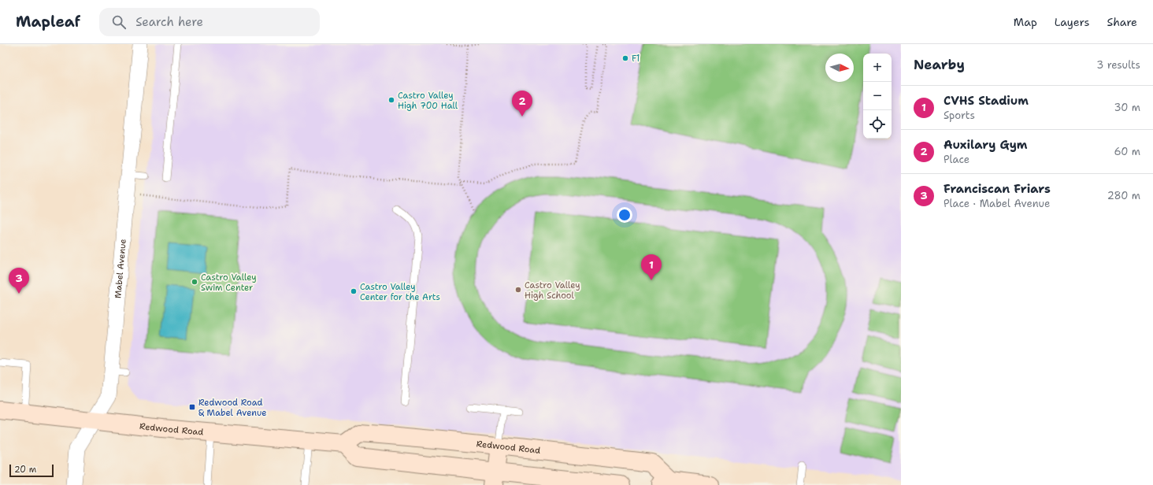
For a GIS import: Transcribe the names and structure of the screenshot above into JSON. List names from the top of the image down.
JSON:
{
  "streets": {
    "main road": ["Redwood Road"],
    "street": ["Mabel Avenue"]
  },
  "crossings": [
    ["Mabel Avenue", "Redwood Road"]
  ],
  "places": {
    "other": [
      "F1",
      "Castro Valley High 700 Hall",
      "Castro Valley Swim Center",
      "Castro Valley High School",
      "Castro Valley Center for the Arts"
    ],
    "transit": ["Redwood Road & Mabel Avenue"]
  },
  "scale_bar": "20 m",
  "north": "right",
  "page": {
    "header": "Mapleaf",
    "search": "Search here",
    "nav": ["Map", "Layers", "Share"],
    "heading": ["Nearby", "3 results"],
    "map_buttons": ["+", "−"],
    "list": [
      {
        "mark": "1",
        "name": "CVHS Stadium",
        "note": "Sports",
        "value": "30 m"
      },
      {
        "mark": "2",
        "name": "Auxilary Gym",
        "note": "Place",
        "value": "60 m"
      },
      {
        "mark": "3",
        "name": "Franciscan Friars",
        "note": "Place · Mabel Avenue",
        "value": "280 m"
      }
    ],
    "pins": ["2", "1", "3"],
    "scale": "20 m"
  }
}
